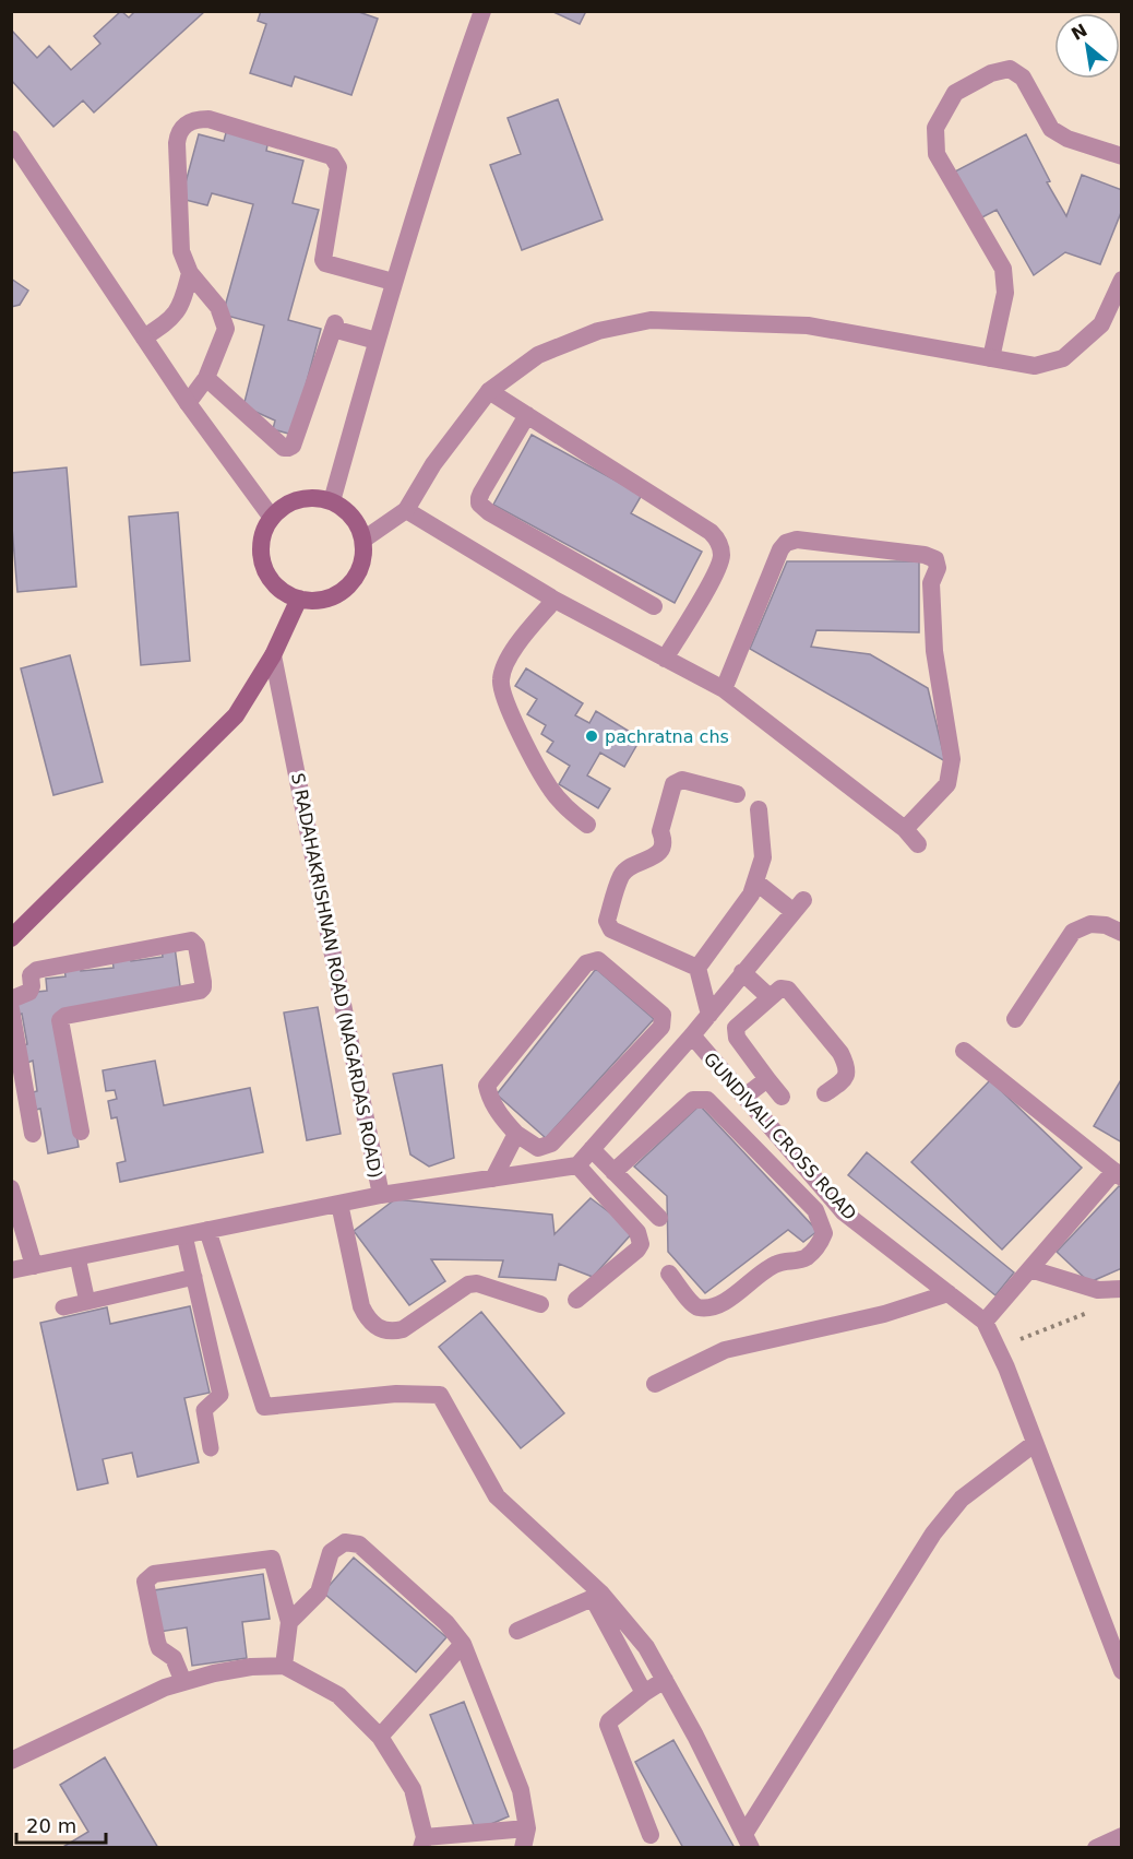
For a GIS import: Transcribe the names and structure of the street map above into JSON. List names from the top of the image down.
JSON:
{
  "streets": {
    "street": ["S RADAHAKRISHNAN ROAD (NAGARDAS ROAD)", "GUNDIVALI CROSS ROAD"]
  },
  "places": ["pachratna chs"],
  "scale_bar": "20 m",
  "north": "top left"
}
